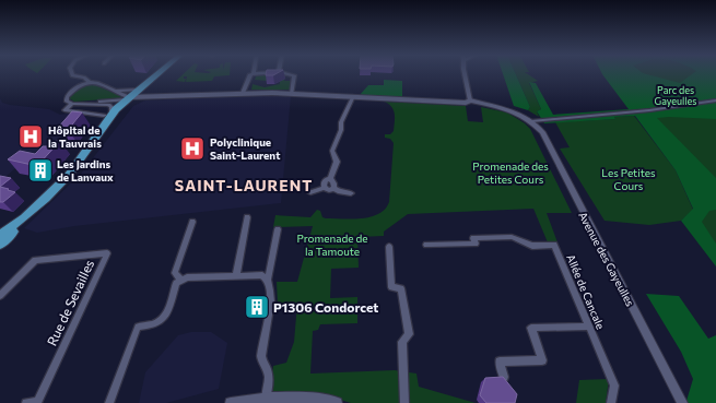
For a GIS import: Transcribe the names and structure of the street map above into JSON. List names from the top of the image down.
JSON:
{
  "streets": {
    "street": ["Avenue des Gayeulles", "Allée de Cancale", "Rue de Sevailles"]
  },
  "districts": ["SAINT-LAURENT"],
  "parks": [
    "Parc des Gayeulles",
    "Promenade des Petites Cours",
    "Les Petites Cours",
    "Promenade de la Tamoute"
  ],
  "places": {
    "hospital": ["Hôpital de la Tauvrais", "Polyclinique Saint-Laurent"],
    "building": ["Les Jardins de Lanvaux", "P1306 Condorcet"]
  }
}
